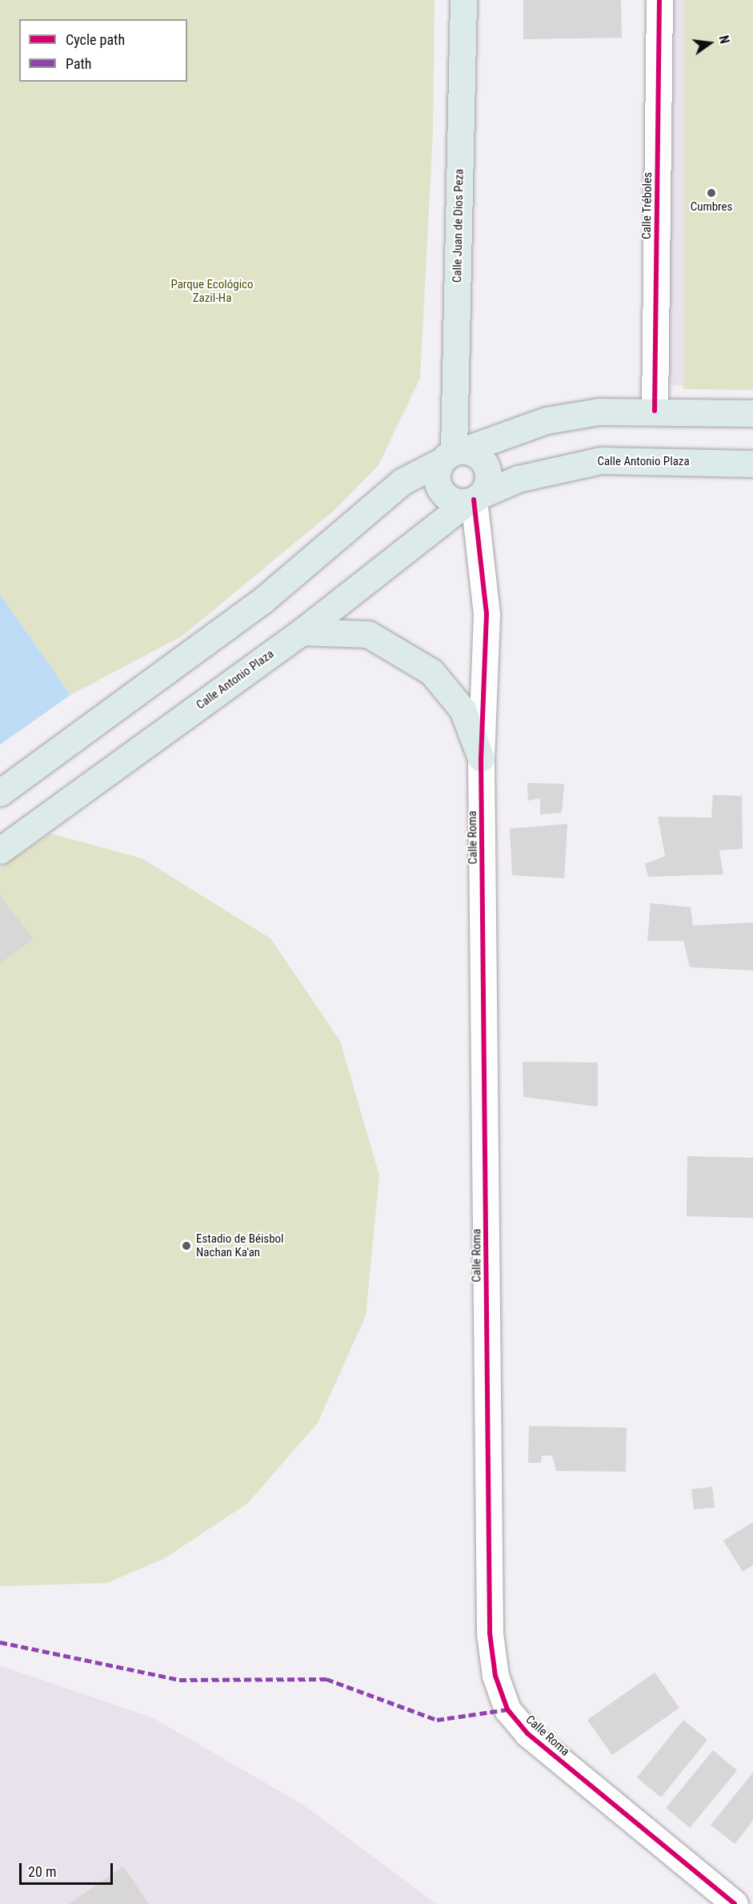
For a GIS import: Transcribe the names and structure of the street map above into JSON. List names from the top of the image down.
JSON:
{
  "streets": {
    "main road": ["Calle Juan de Dios Peza", "Calle Antonio Plaza"],
    "street": ["Calle Tréboles", "Calle Roma"]
  },
  "crossings": [
    ["Calle Juan de Dios Peza", "Calle Antonio Plaza"],
    ["Calle Juan de Dios Peza", "Calle Roma"],
    ["Calle Antonio Plaza", "Calle Roma"]
  ],
  "parks": ["Parque Ecológico Zazil-Ha"],
  "places": ["Cumbres", "Estadio de Béisbol Nachan Ka'an"],
  "legend": ["Cycle path", "Path"],
  "scale_bar": "20 m",
  "north": "right"
}
